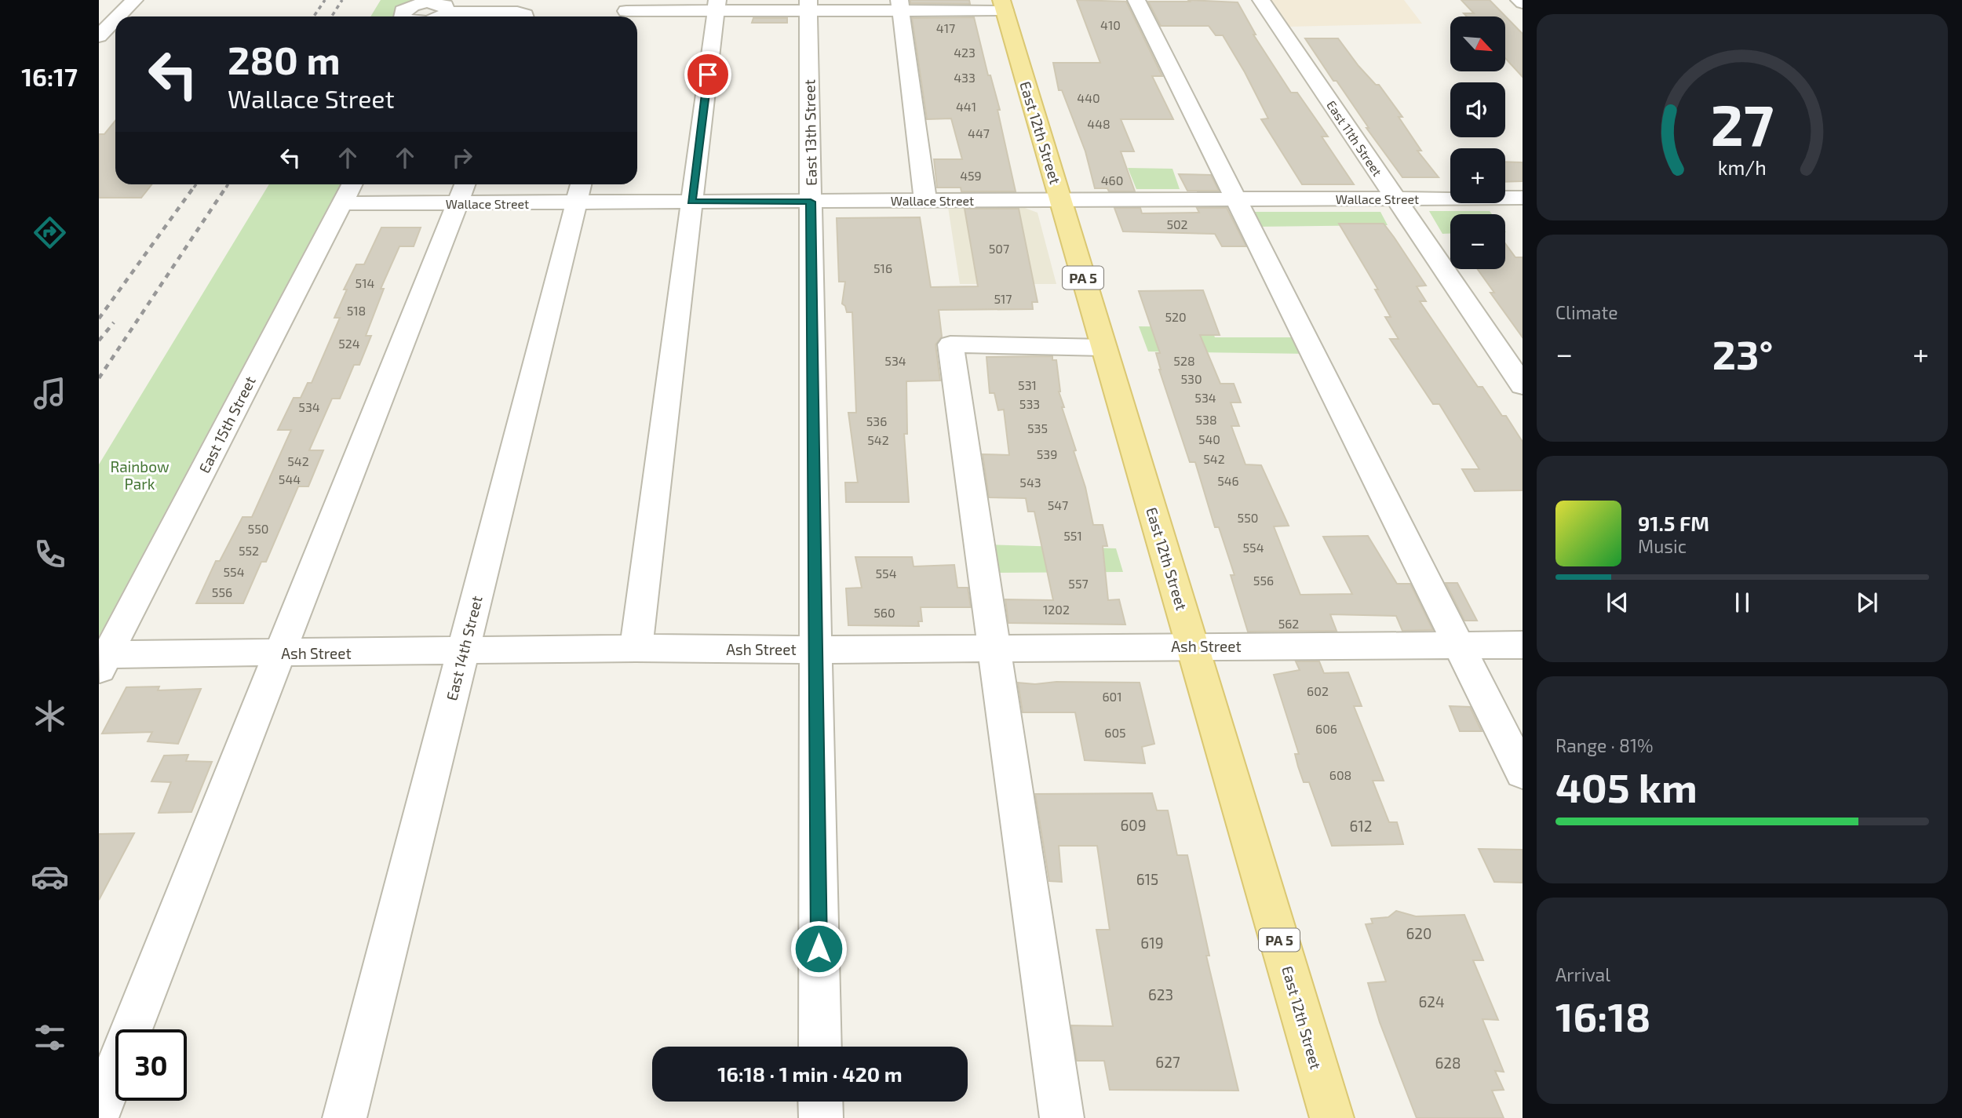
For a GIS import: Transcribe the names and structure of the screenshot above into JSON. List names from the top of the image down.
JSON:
{
  "streets": {
    "main road": ["East 12th Street", "PA 5"],
    "street": [
      "East 13th Street",
      "East 11th Street",
      "Wallace Street",
      "East 15th Street",
      "Ash Street",
      "East 14th Street"
    ]
  },
  "crossings": [
    ["East 13th Street", "Wallace Street"],
    ["East 13th Street", "Ash Street"],
    ["East 12th Street", "Wallace Street"],
    ["East 12th Street", "Ash Street"],
    ["East 11th Street", "Wallace Street"],
    ["Wallace Street", "East 15th Street"],
    ["Wallace Street", "East 14th Street"],
    ["East 15th Street", "Ash Street"],
    ["Ash Street", "East 14th Street"]
  ],
  "parks": ["Rainbow Park"],
  "house_numbers": [
    "410",
    "417",
    "423",
    "433",
    "440",
    "441",
    "448",
    "447",
    "459",
    "460",
    "502",
    "507",
    "516",
    "514",
    "517",
    "518",
    "520",
    "524",
    "534",
    "528",
    "530",
    "531",
    "534",
    "533",
    "534",
    "538",
    "536",
    "535",
    "540",
    "542",
    "539",
    "542",
    "542",
    "544",
    "546",
    "543",
    "547",
    "550",
    "550",
    "551",
    "554",
    "552",
    "554",
    "554",
    "556",
    "557",
    "556",
    "1202",
    "560",
    "562",
    "602",
    "601",
    "606",
    "605",
    "608",
    "609",
    "612",
    "615",
    "620",
    "619",
    "623",
    "624",
    "627",
    "628"
  ],
  "north": "bottom right",
  "page": {
    "tabs": "16:17",
    "map_buttons": ["+", "−"],
    "turn": ["280 m", "Wallace Street"],
    "tile": [
      "Climate",
      ["Range · 81%", "405 km"],
      ["Arrival", "16:18"]
    ],
    "heat": ["−", "23°", "+"],
    "song": ["91.5 FM", "Music"],
    "limit": "30",
    "trip": "16:18 · 1 min · 420 m",
    "gauge": ["27", "km/h"]
  }
}
